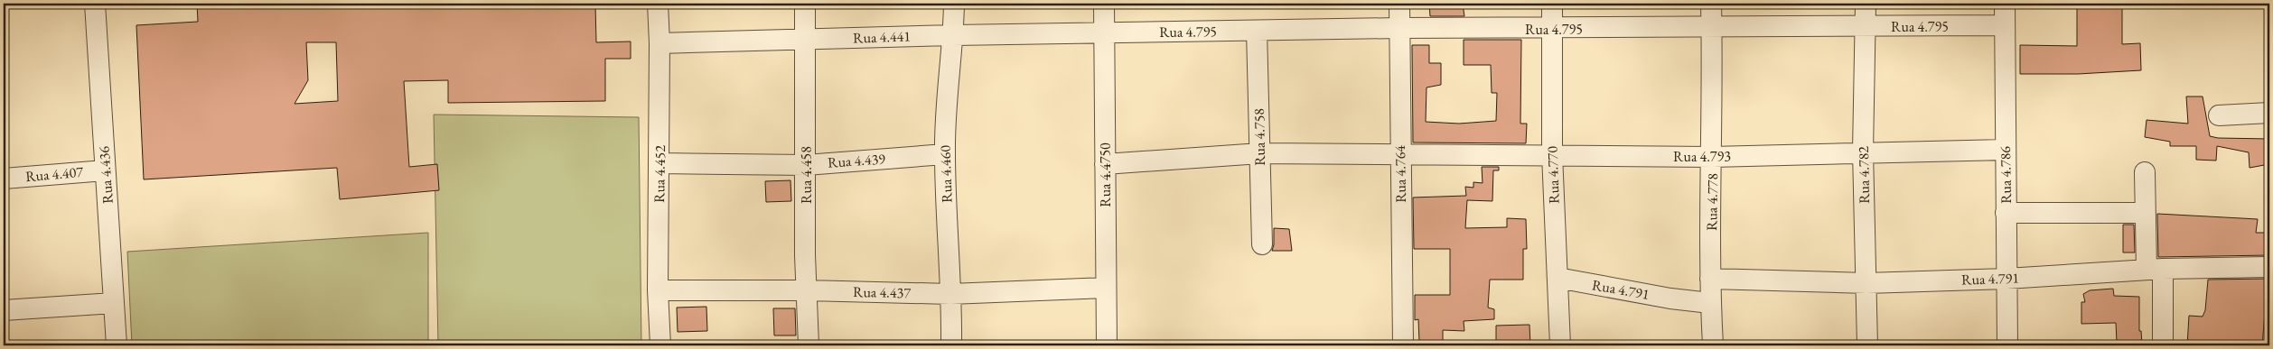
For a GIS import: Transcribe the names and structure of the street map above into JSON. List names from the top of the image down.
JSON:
{
  "streets": {
    "street": [
      "Rua 4.795",
      "Rua 4.441",
      "Rua 4.758",
      "Rua 4.793",
      "Rua 4.439",
      "Rua 4.407",
      "Rua 4.452",
      "Rua 4.460",
      "Rua 4.764",
      "Rua 4.436",
      "Rua 4.458",
      "Rua 4.4750",
      "Rua 4.770",
      "Rua 4.782",
      "Rua 4.786",
      "Rua 4.778",
      "Rua 4.791",
      "Rua 4.437"
    ]
  },
  "crossings": [
    ["Rua 4.795", "Rua 4.441"],
    ["Rua 4.795", "Rua 4.758"],
    ["Rua 4.795", "Rua 4.764"],
    ["Rua 4.795", "Rua 4.4750"],
    ["Rua 4.795", "Rua 4.770"],
    ["Rua 4.795", "Rua 4.782"],
    ["Rua 4.795", "Rua 4.786"],
    ["Rua 4.795", "Rua 4.778"],
    ["Rua 4.441", "Rua 4.452"],
    ["Rua 4.441", "Rua 4.460"],
    ["Rua 4.441", "Rua 4.458"],
    ["Rua 4.441", "Rua 4.4750"],
    ["Rua 4.758", "Rua 4.793"],
    ["Rua 4.793", "Rua 4.764"],
    ["Rua 4.793", "Rua 4.4750"],
    ["Rua 4.793", "Rua 4.770"],
    ["Rua 4.793", "Rua 4.782"],
    ["Rua 4.793", "Rua 4.786"],
    ["Rua 4.793", "Rua 4.778"],
    ["Rua 4.439", "Rua 4.452"],
    ["Rua 4.439", "Rua 4.460"],
    ["Rua 4.439", "Rua 4.458"],
    ["Rua 4.407", "Rua 4.436"],
    ["Rua 4.452", "Rua 4.437"],
    ["Rua 4.460", "Rua 4.437"],
    ["Rua 4.458", "Rua 4.437"],
    ["Rua 4.4750", "Rua 4.437"],
    ["Rua 4.770", "Rua 4.791"],
    ["Rua 4.782", "Rua 4.791"],
    ["Rua 4.786", "Rua 4.791"],
    ["Rua 4.778", "Rua 4.791"]
  ]
}
